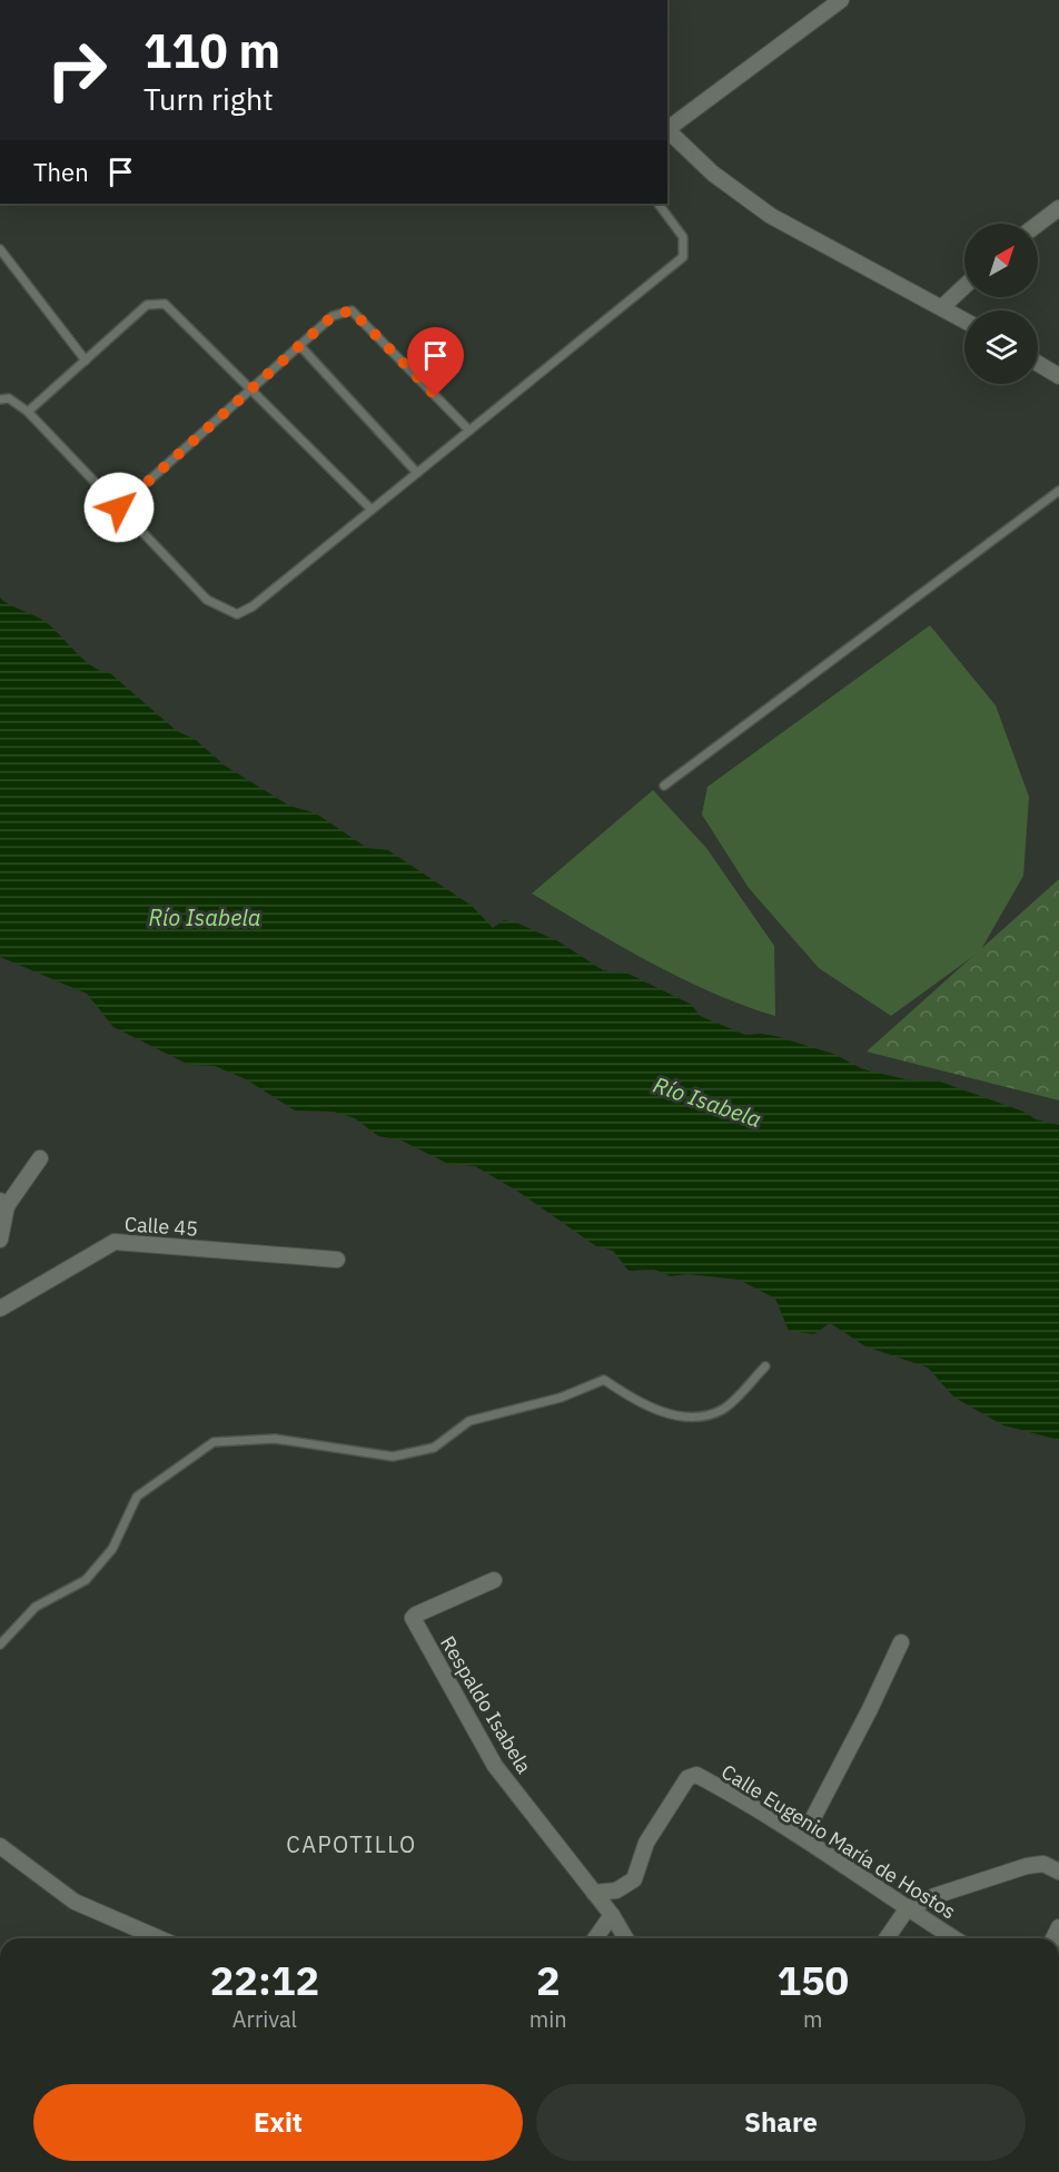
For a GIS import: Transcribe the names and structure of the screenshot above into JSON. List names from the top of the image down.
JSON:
{
  "streets": {
    "street": ["Calle 45", "Respaldo Isabela", "Calle Eugenio María de Hostos"]
  },
  "crossings": [
    ["Respaldo Isabela", "Calle Eugenio María de Hostos"]
  ],
  "districts": ["CAPOTILLO"],
  "water": ["Río Isabela"],
  "north": "top right",
  "page": {
    "turn": ["110 m", "Turn right"],
    "then": "Then",
    "eta": [
      "22:12",
      "Arrival",
      "2",
      "min",
      "150",
      "m"
    ],
    "buttons": ["Exit", "Share"]
  }
}
